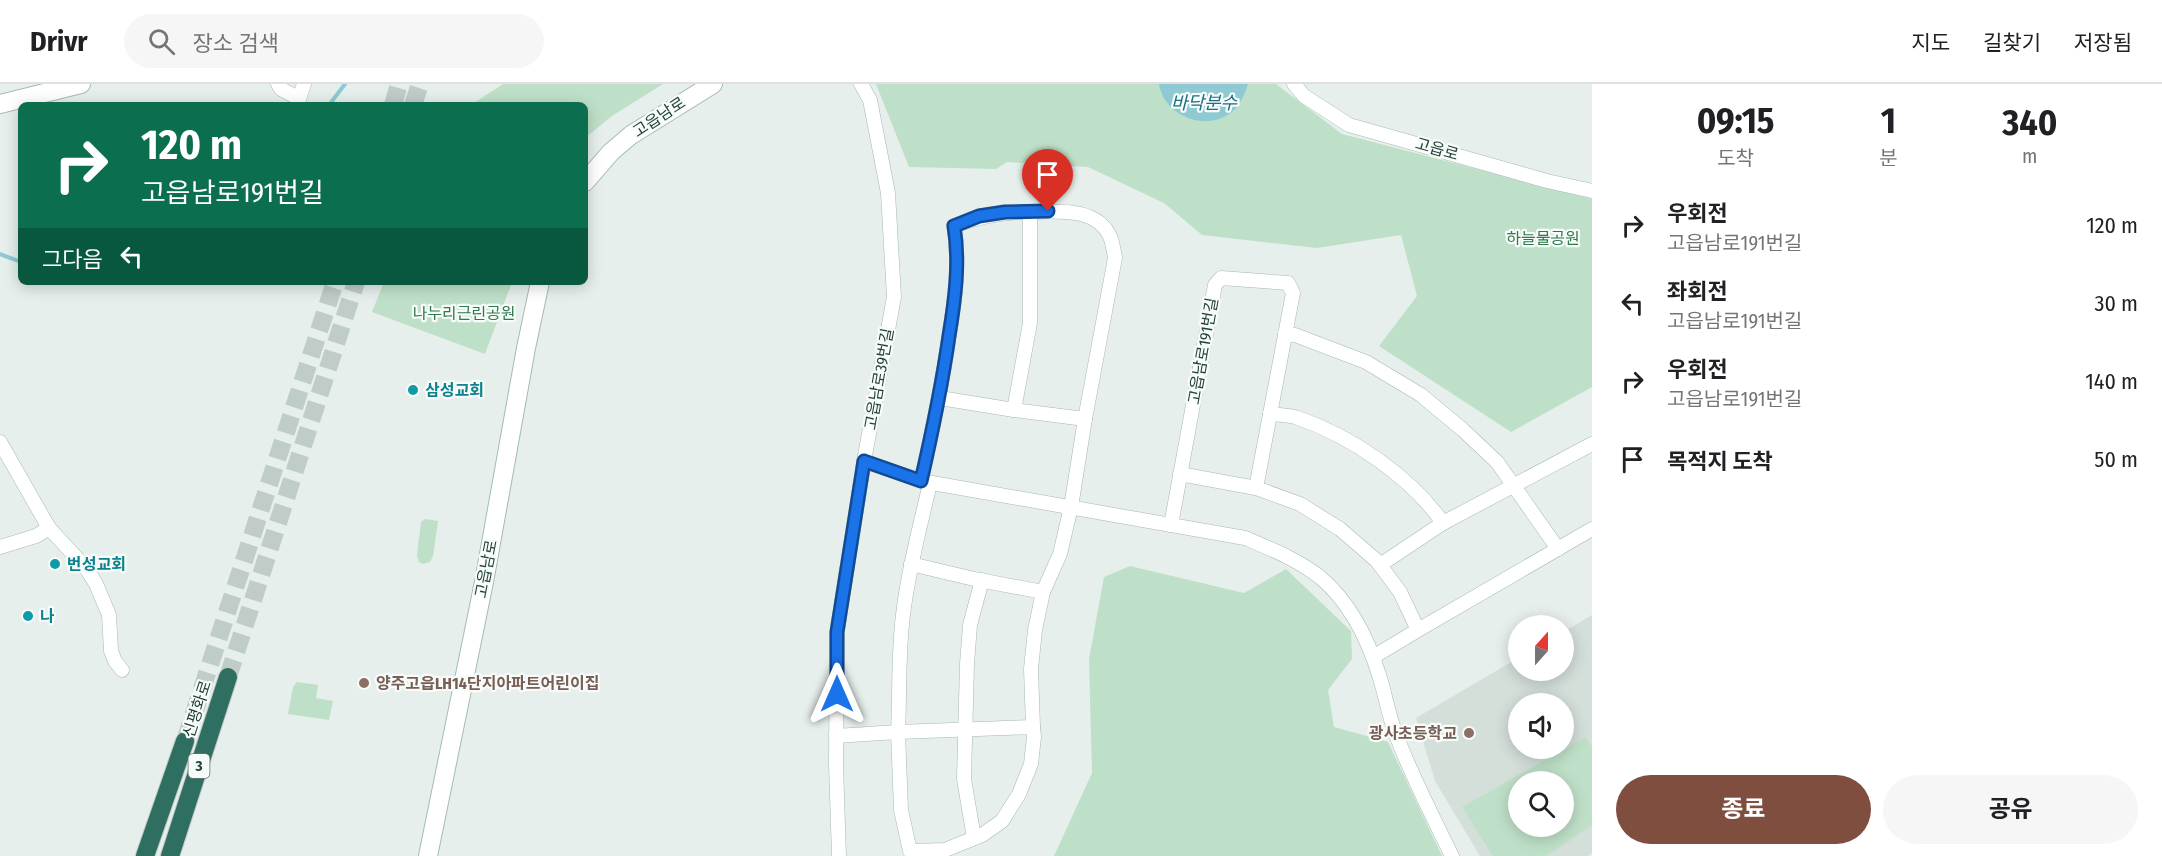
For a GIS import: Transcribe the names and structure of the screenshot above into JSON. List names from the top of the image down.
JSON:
{
  "streets": {
    "highway": ["신평화로", "3"],
    "street": [
      "고읍남로",
      "고읍로",
      "고읍남로191번길",
      "고읍남로39번길"
    ]
  },
  "water": ["바닥분수"],
  "parks": ["하늘물공원", "나누리근린공원"],
  "places": [
    "삼성교회",
    "번성교회",
    "나",
    "양주고읍LH14단지아파트어린이집",
    "광사초등학교"
  ],
  "north": "top",
  "page": {
    "header": "Drivr",
    "search": "장소 검색",
    "nav": ["지도", "길찾기", "저장됨"],
    "eta": [
      "09:15",
      "도착",
      "1",
      "분",
      "340",
      "m"
    ],
    "turn": ["120 m", "고읍남로191번길"],
    "list": [
      {
        "name": "우회전",
        "note": "고읍남로191번길",
        "value": "120 m"
      },
      {
        "name": "좌회전",
        "note": "고읍남로191번길",
        "value": "30 m"
      },
      {
        "name": "우회전",
        "note": "고읍남로191번길",
        "value": "140 m"
      },
      {
        "name": "목적지 도착",
        "value": "50 m"
      }
    ],
    "then": "그다음",
    "buttons": ["종료", "공유"]
  }
}
